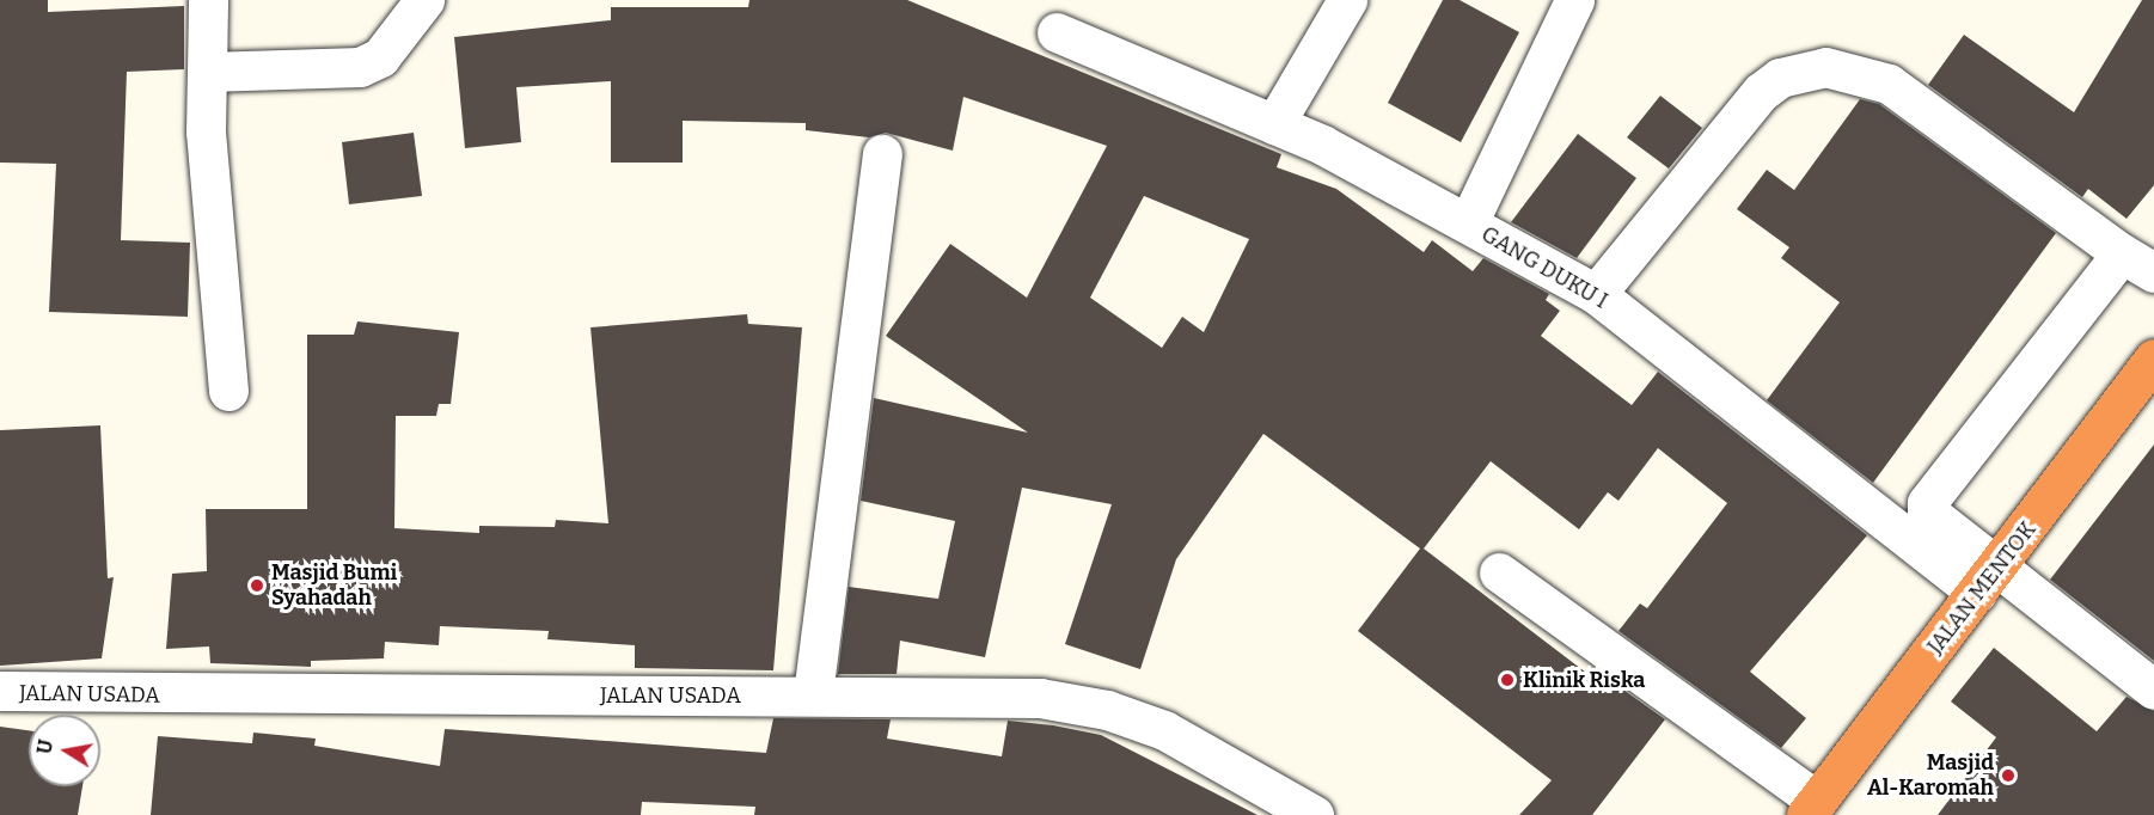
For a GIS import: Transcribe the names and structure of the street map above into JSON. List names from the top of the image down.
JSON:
{
  "streets": {
    "highway": ["JALAN MENTOK"],
    "street": ["GANG DUKU I", "JALAN USADA"]
  },
  "crossings": [
    ["GANG DUKU I", "JALAN MENTOK"]
  ],
  "places": ["Masjid Bumi Syahadah", "Klinik Riska", "Masjid Al-Karomah"],
  "north": "left"
}
